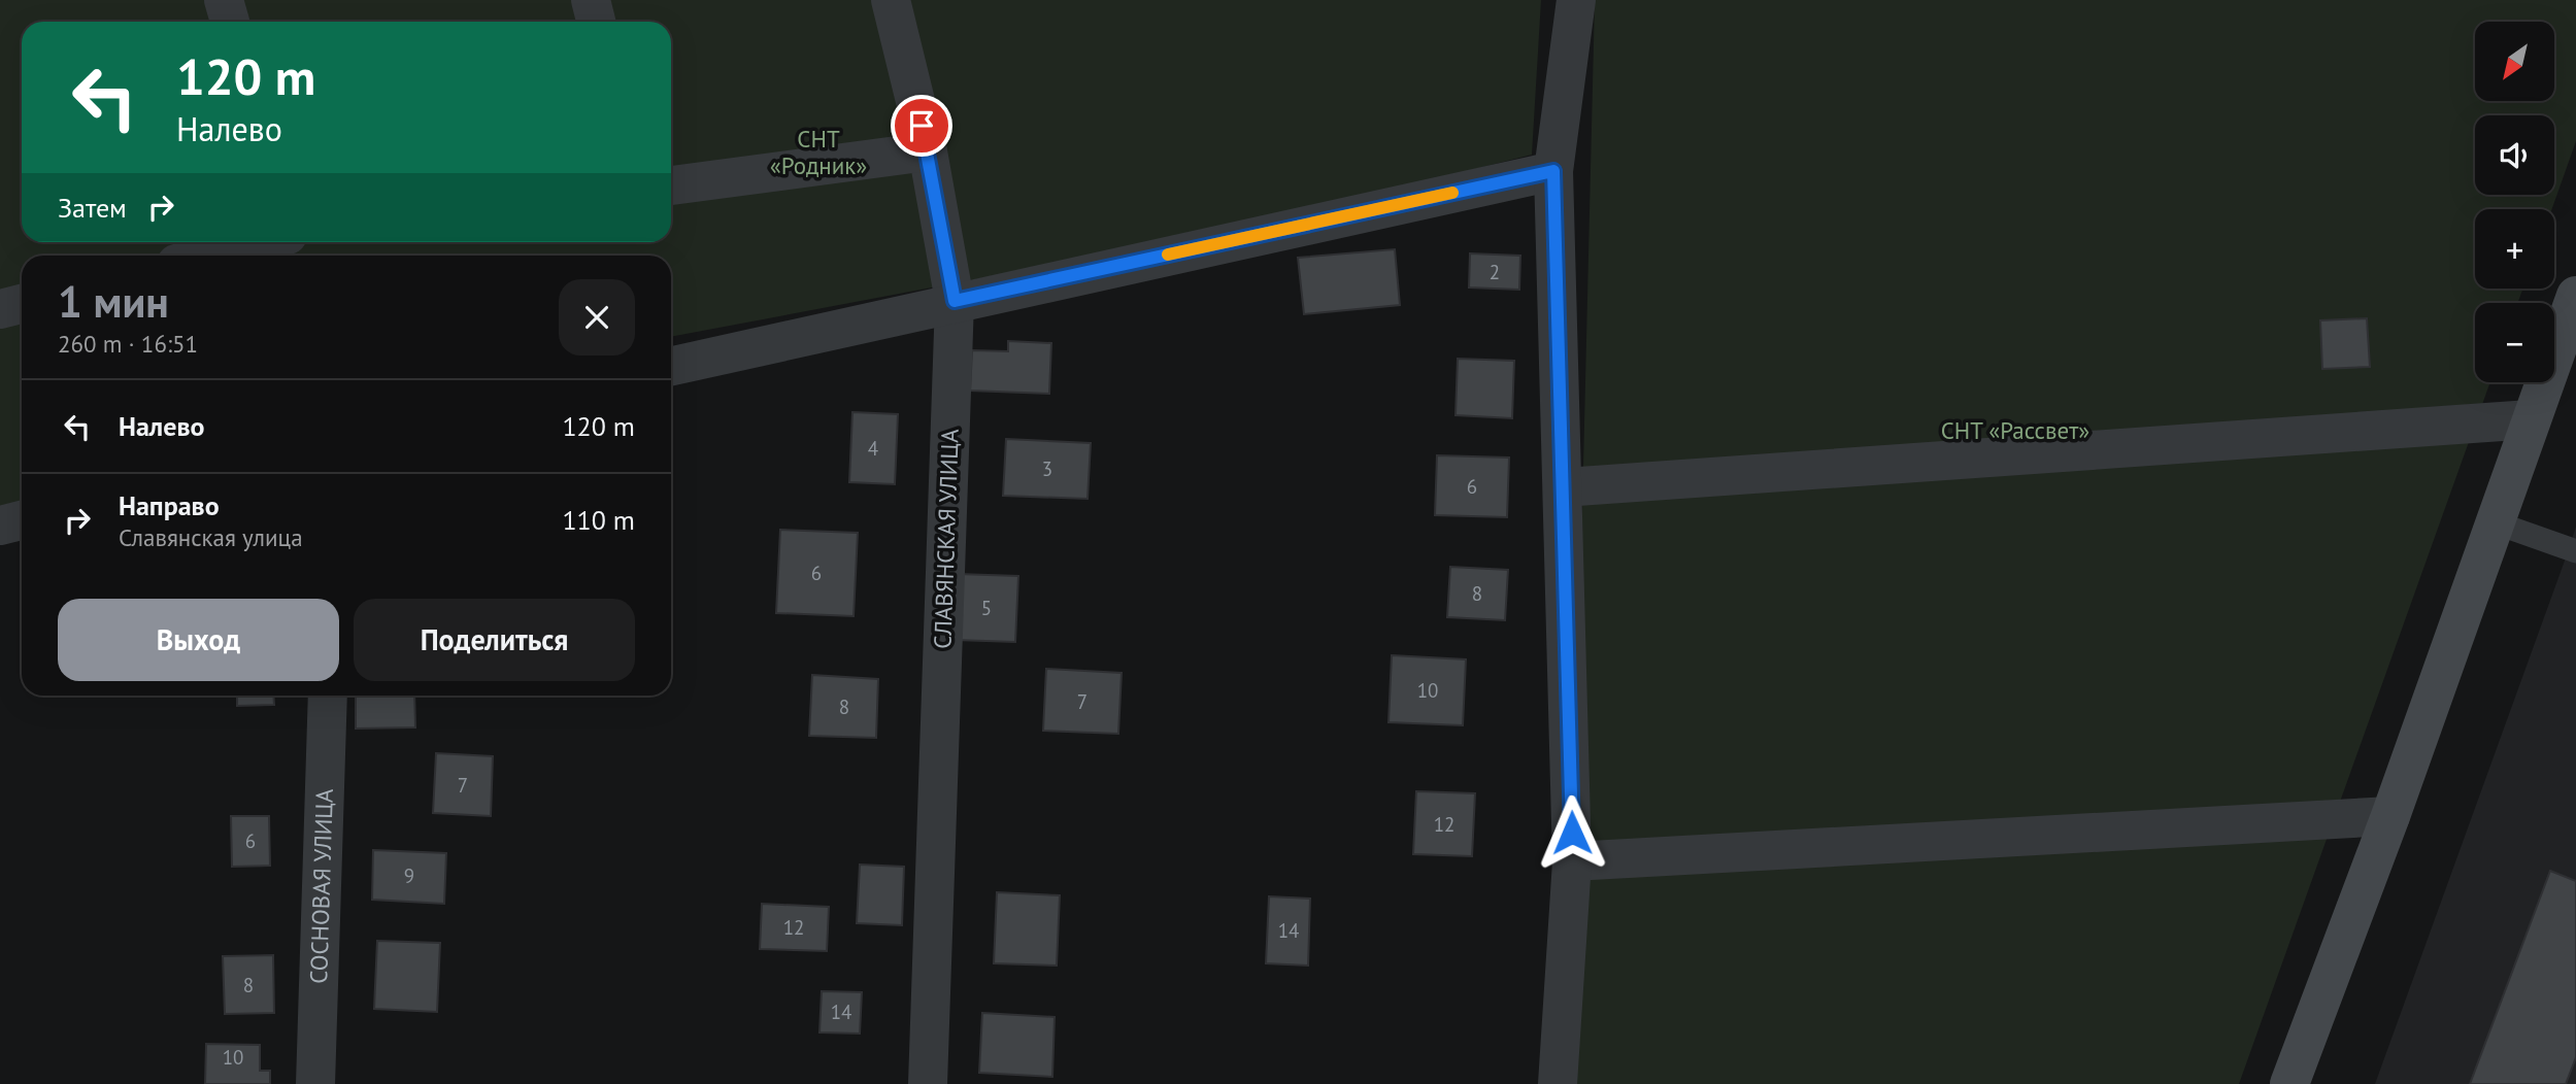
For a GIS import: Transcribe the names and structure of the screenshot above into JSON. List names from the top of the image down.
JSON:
{
  "streets": {
    "street": ["СЛАВЯНСКАЯ УЛИЦА", "СОСНОВАЯ УЛИЦА"]
  },
  "parks": ["СНТ «Родник»", "СНТ «Рассвет»"],
  "house_numbers": [
    "2",
    "4",
    "3",
    "6",
    "6",
    "8",
    "5",
    "10",
    "7",
    "8",
    "7",
    "12",
    "6",
    "9",
    "12",
    "14",
    "8",
    "14",
    "10"
  ],
  "north": "bottom left",
  "page": {
    "map_buttons": ["+", "−"],
    "turn": ["120 m", "Налево"],
    "then": "Затем",
    "heading": ["1 мин", "260 m · 16:51"],
    "list": [
      {
        "name": "Налево",
        "value": "120 m"
      },
      {
        "name": "Направо",
        "note": "Славянская улица",
        "value": "110 m"
      }
    ],
    "buttons": ["Выход", "Поделиться"]
  }
}
